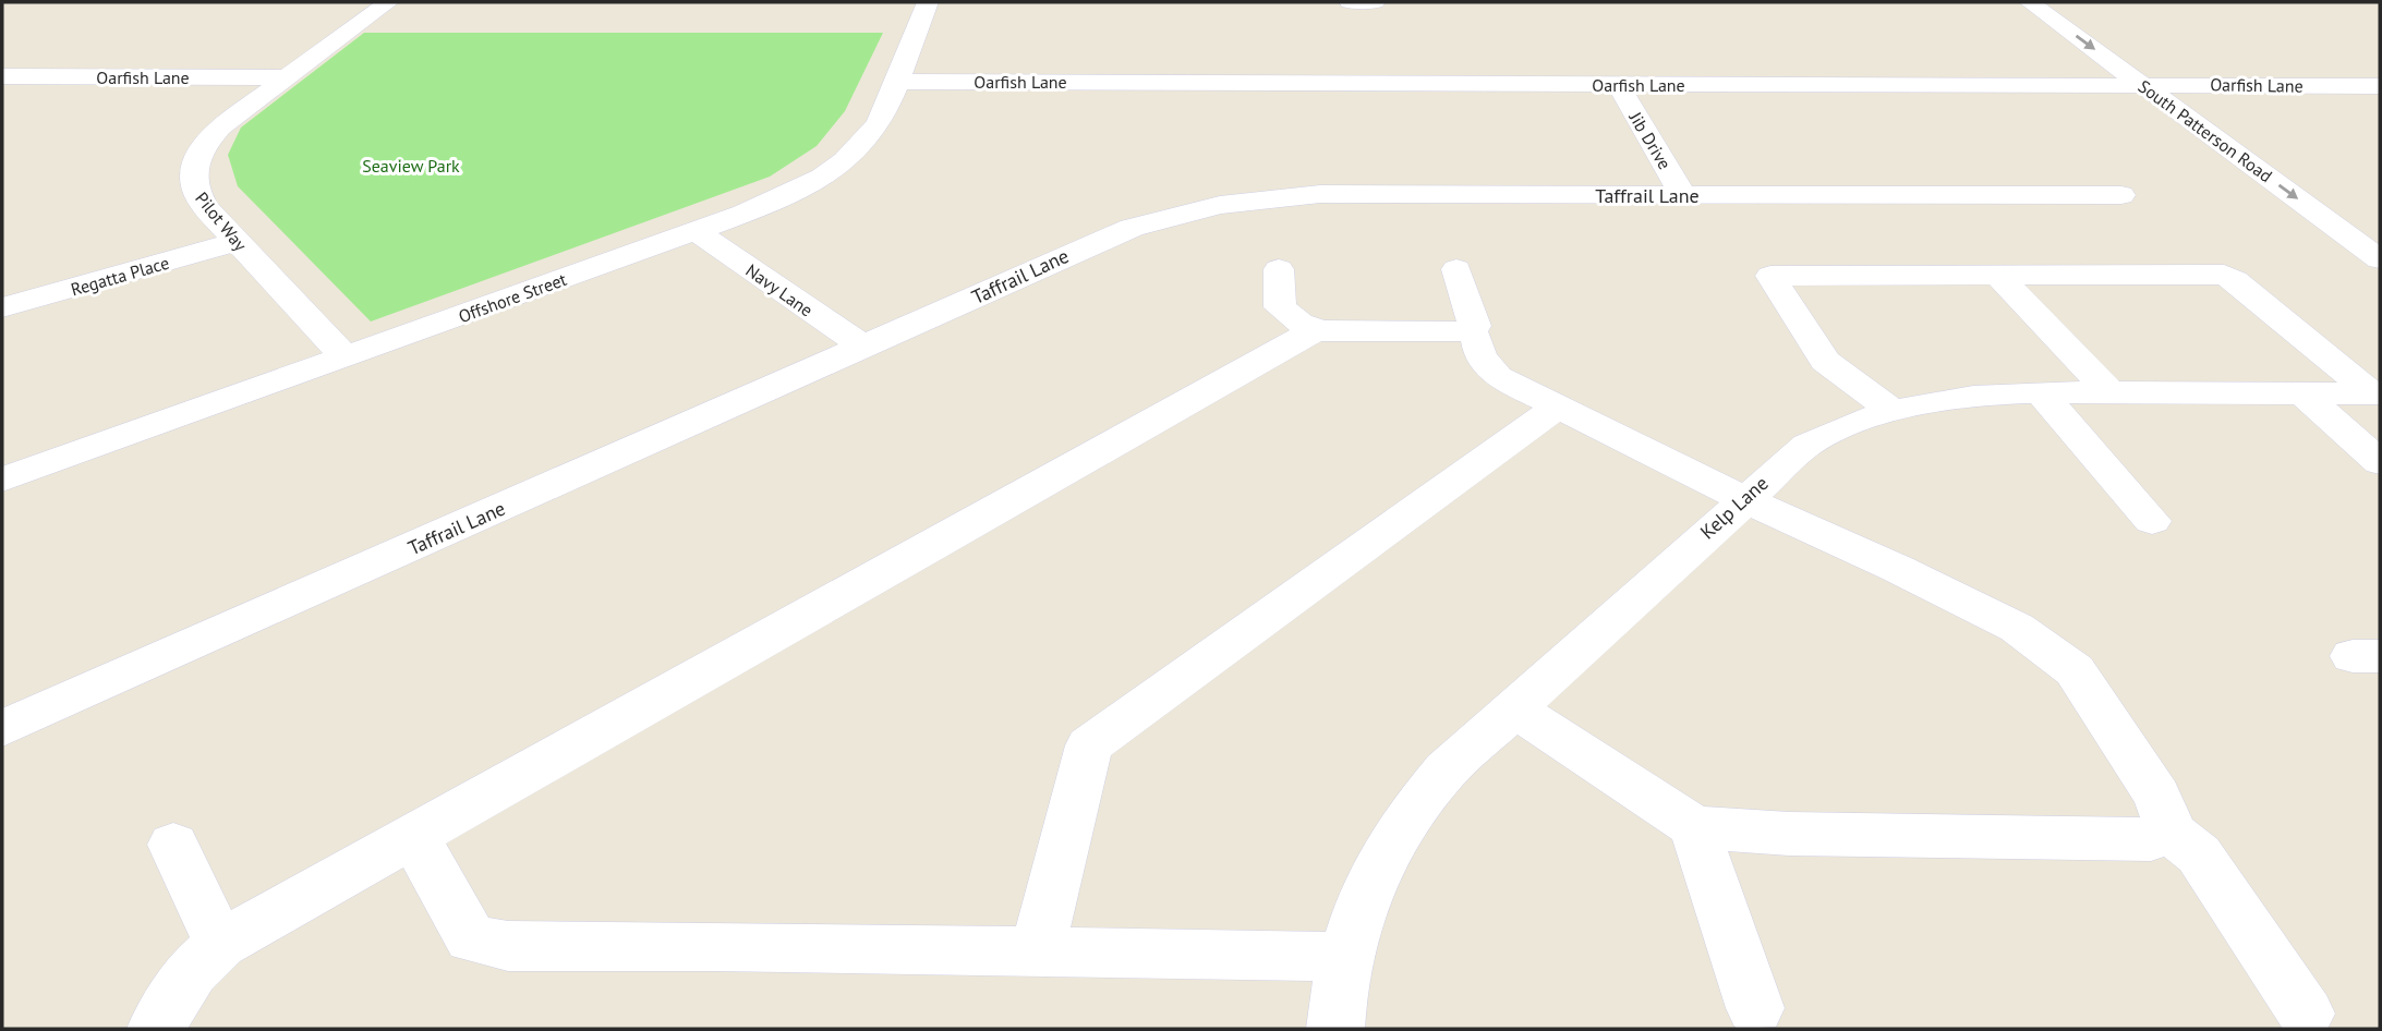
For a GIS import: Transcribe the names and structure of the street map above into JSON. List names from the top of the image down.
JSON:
{
  "streets": {
    "street": [
      "Oarfish Lane",
      "South Patterson Road",
      "Jib Drive",
      "Taffrail Lane",
      "Pilot Way",
      "Regatta Place",
      "Navy Lane",
      "Offshore Street",
      "Kelp Lane"
    ]
  },
  "crossings": [
    ["Oarfish Lane", "South Patterson Road"],
    ["Oarfish Lane", "Jib Drive"],
    ["Oarfish Lane", "Pilot Way"],
    ["Oarfish Lane", "Offshore Street"],
    ["Jib Drive", "Taffrail Lane"],
    ["Taffrail Lane", "Navy Lane"],
    ["Pilot Way", "Regatta Place"],
    ["Pilot Way", "Offshore Street"],
    ["Navy Lane", "Offshore Street"]
  ],
  "parks": ["Seaview Park"]
}
